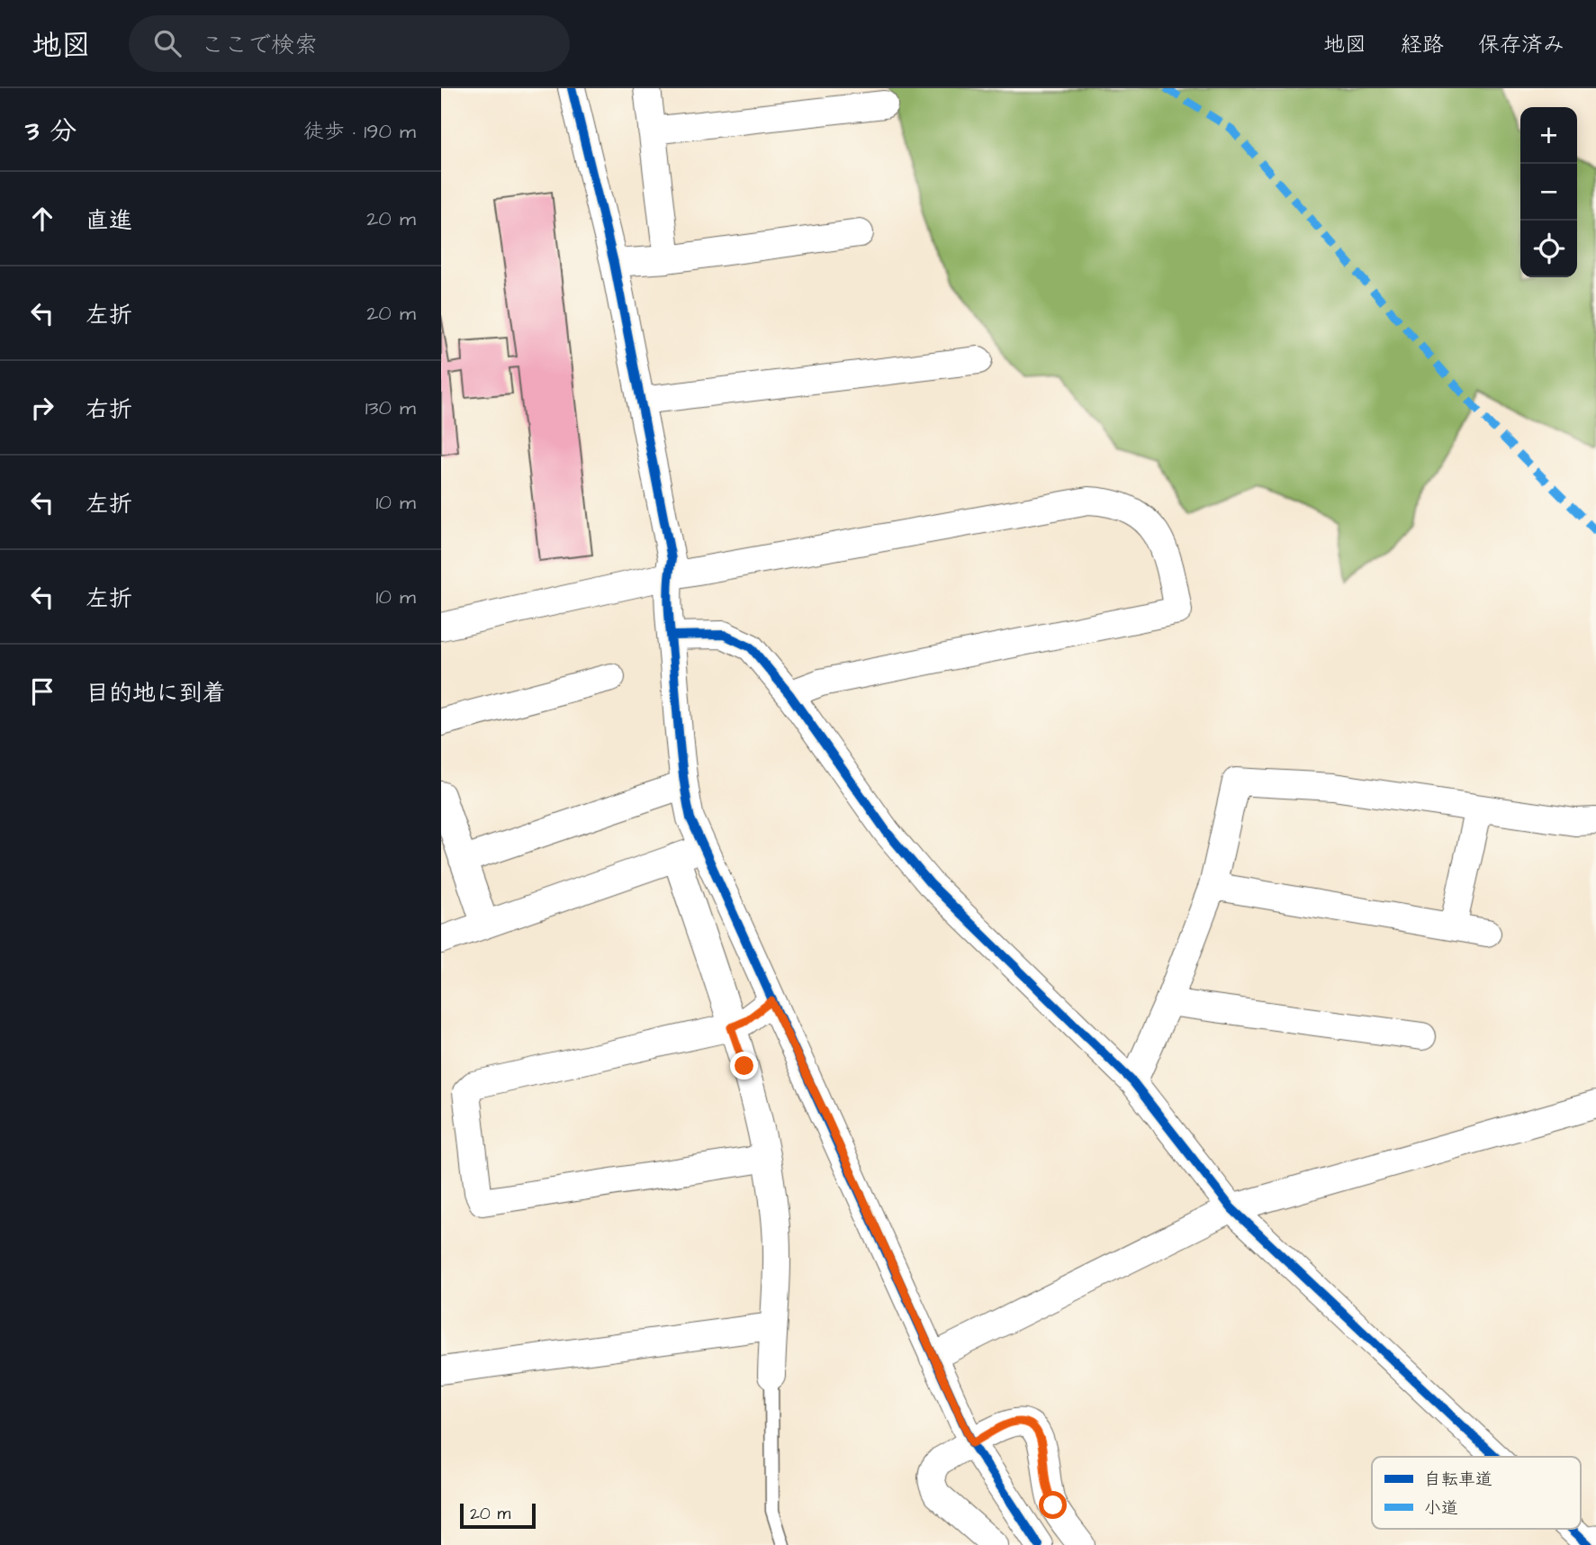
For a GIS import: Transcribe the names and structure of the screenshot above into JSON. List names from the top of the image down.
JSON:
{
  "legend": ["自転車道", "小道"],
  "scale_bar": "20 m",
  "page": {
    "header": "地図",
    "search": "ここで検索",
    "nav": ["地図", "経路", "保存済み"],
    "heading": ["3 分", "徒歩 · 190 m"],
    "map_buttons": ["+", "−"],
    "list": [
      ["直進", "20 m"],
      ["左折", "20 m"],
      ["右折", "130 m"],
      ["左折", "10 m"],
      ["左折", "10 m"],
      "目的地に到着"
    ],
    "scale": "20 m"
  }
}
